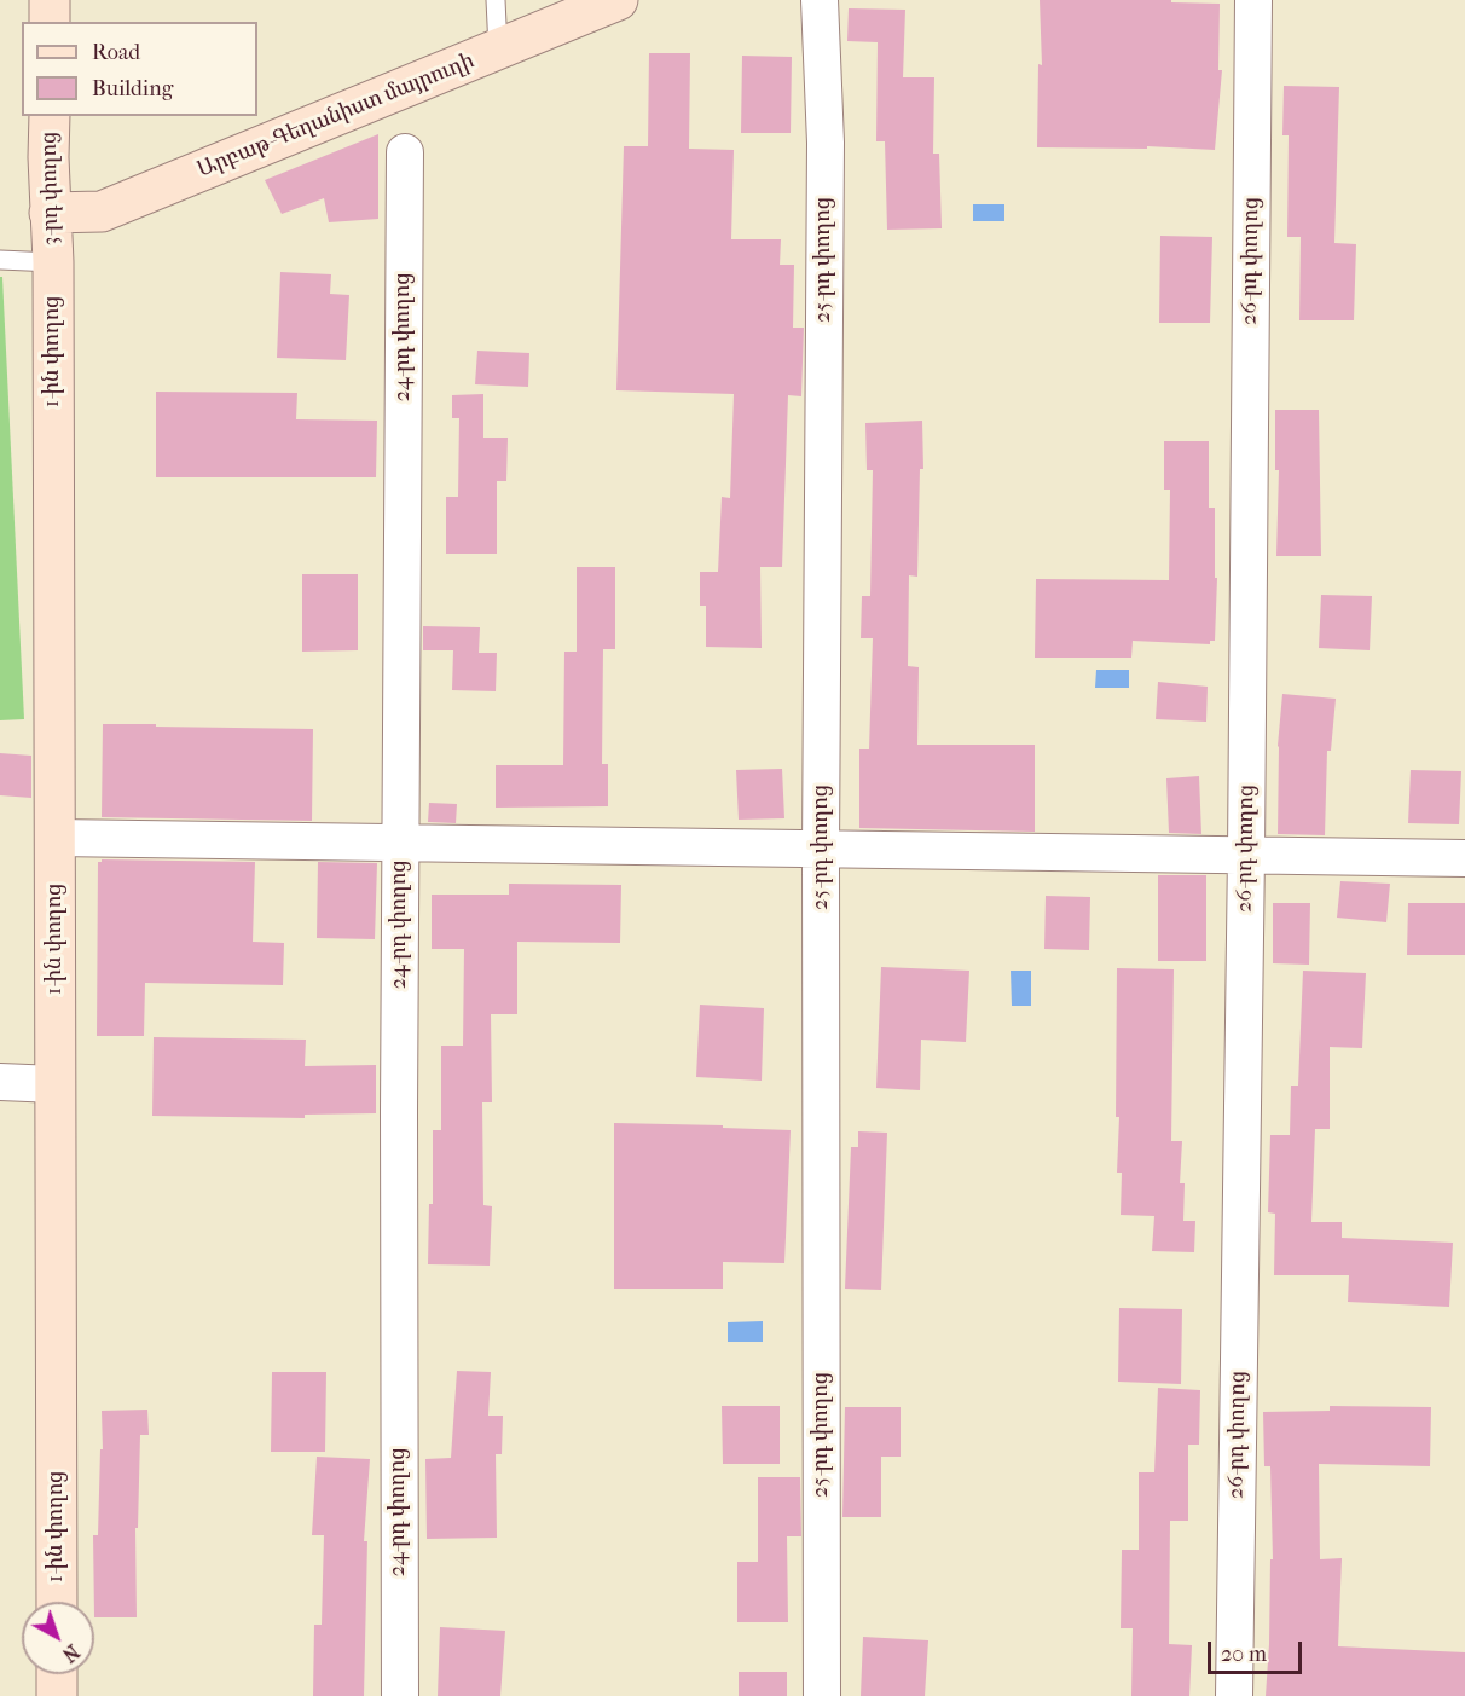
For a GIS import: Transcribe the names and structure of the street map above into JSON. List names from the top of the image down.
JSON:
{
  "streets": {
    "main road": ["Արբաթ-Գեղանիստ մայրուղի", "3-րդ փողոց", "1-ին փողոց"],
    "street": ["25-րդ փողոց", "26-րդ փողոց", "24-րդ փողոց"]
  },
  "crossings": [
    ["Արբաթ-Գեղանիստ մայրուղի", "3-րդ փողոց"],
    ["3-րդ փողոց", "1-ին փողոց"]
  ],
  "legend": ["Road", "Building"],
  "scale_bar": "20 m",
  "north": "bottom right"
}
